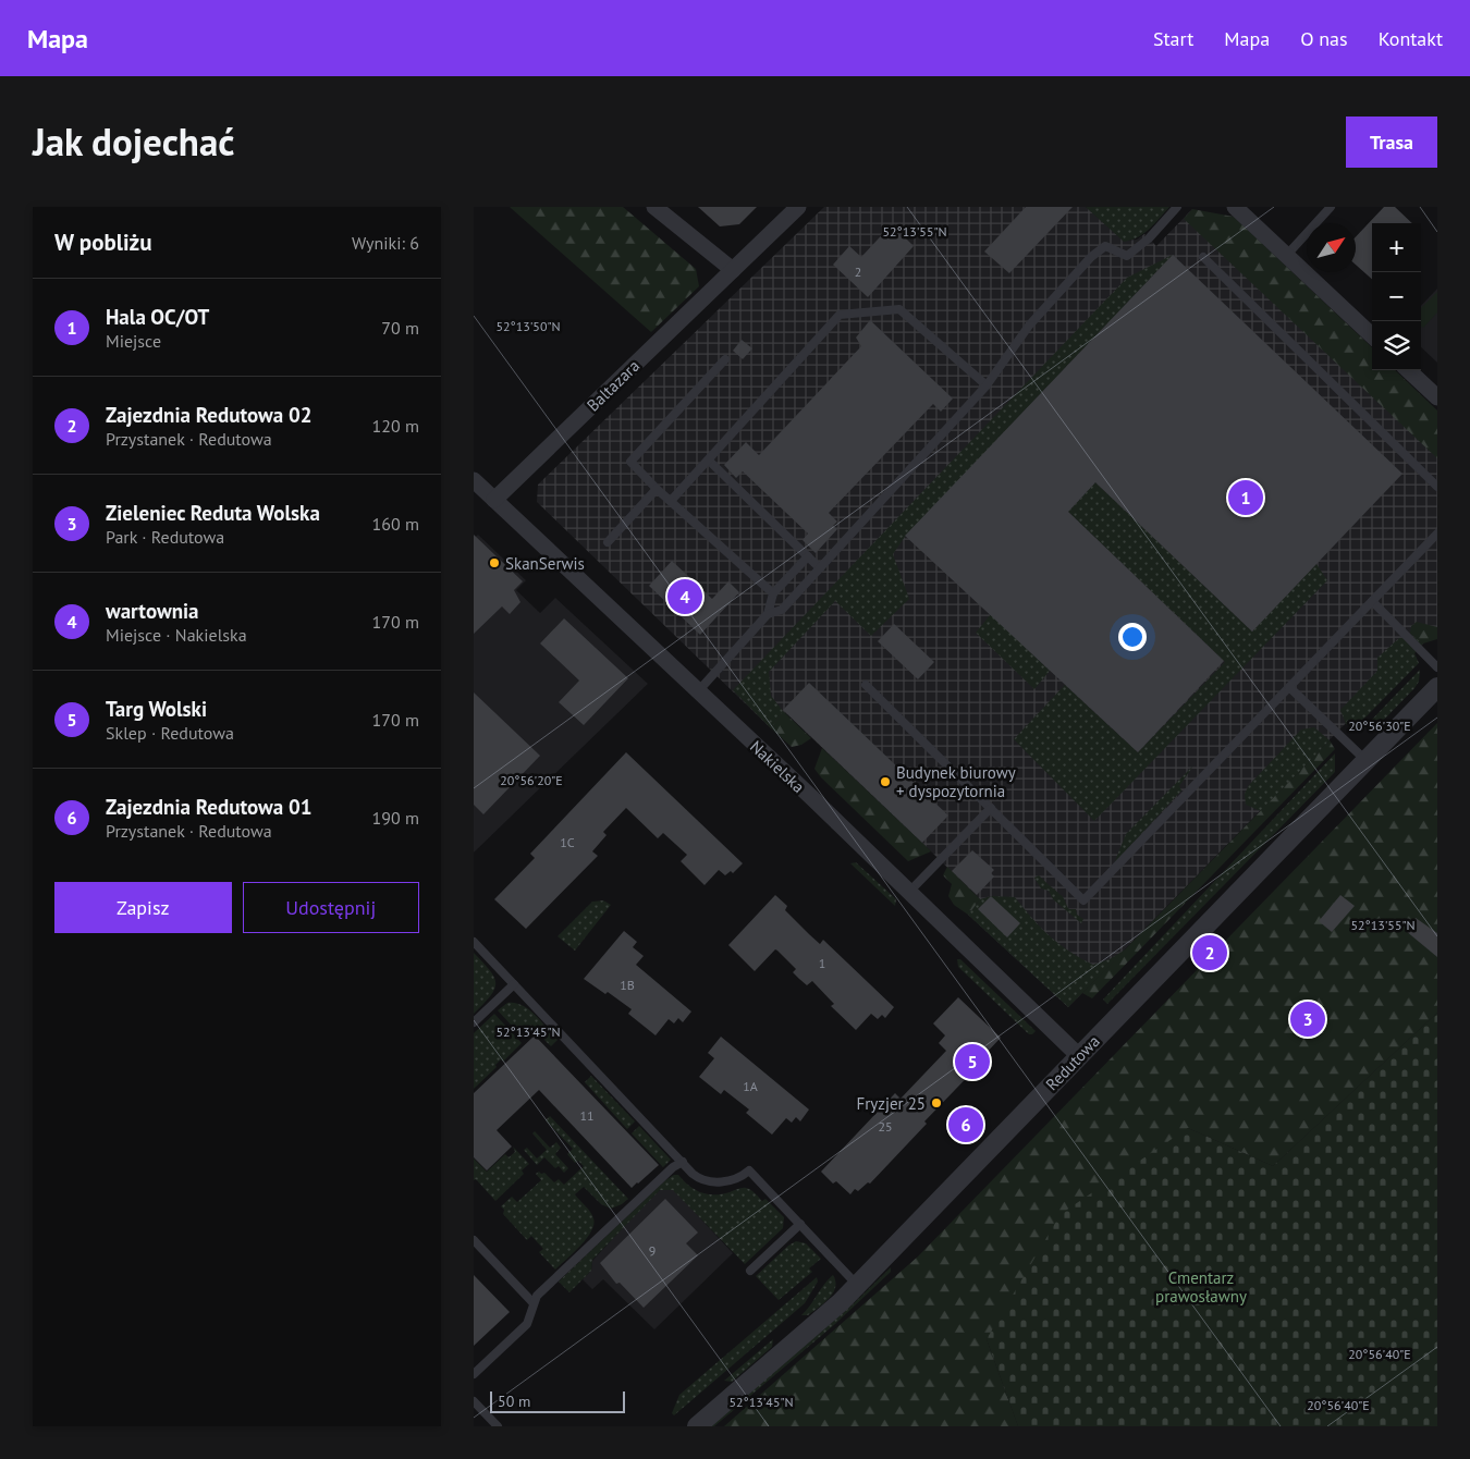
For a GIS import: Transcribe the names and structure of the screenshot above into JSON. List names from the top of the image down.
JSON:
{
  "streets": {
    "street": ["Baltazara", "Nakielska", "Redutowa"]
  },
  "crossings": [
    ["Baltazara", "Nakielska"],
    ["Nakielska", "Redutowa"]
  ],
  "parks": ["Cmentarz prawosławny"],
  "places": ["SkanSerwis", "Budynek biurowy + dyspozytornia", "Fryzjer 25"],
  "house_numbers": [
    "2",
    "1C",
    "1",
    "1B",
    "1A",
    "11",
    "25",
    "9"
  ],
  "scale_bar": "50 m",
  "north": "top right",
  "page": {
    "header": "Mapa",
    "nav": [
      "Start",
      "Mapa",
      "O nas",
      "Kontakt"
    ],
    "title": "Jak dojechać",
    "buttons": [
      "Trasa",
      ["Zapisz", "Udostępnij"]
    ],
    "heading": ["W pobliżu", "Wyniki: 6"],
    "map_buttons": ["+", "−"],
    "list": [
      {
        "mark": "1",
        "name": "Hala OC/OT",
        "note": "Miejsce",
        "value": "70 m"
      },
      {
        "mark": "2",
        "name": "Zajezdnia Redutowa 02",
        "note": "Przystanek · Redutowa",
        "value": "120 m"
      },
      {
        "mark": "3",
        "name": "Zieleniec Reduta Wolska",
        "note": "Park · Redutowa",
        "value": "160 m"
      },
      {
        "mark": "4",
        "name": "wartownia",
        "note": "Miejsce · Nakielska",
        "value": "170 m"
      },
      {
        "mark": "5",
        "name": "Targ Wolski",
        "note": "Sklep · Redutowa",
        "value": "170 m"
      },
      {
        "mark": "6",
        "name": "Zajezdnia Redutowa 01",
        "note": "Przystanek · Redutowa",
        "value": "190 m"
      }
    ],
    "pins": [
      "1",
      "4",
      "2",
      "3",
      "5",
      "6"
    ],
    "scale": "50 m"
  },
  "coordinates": [
    "52°13'55\"N",
    "52°13'50\"N",
    "20°56'30\"E",
    "20°56'20\"E",
    "52°13'45\"N",
    "20°56'40\"E"
  ]
}
